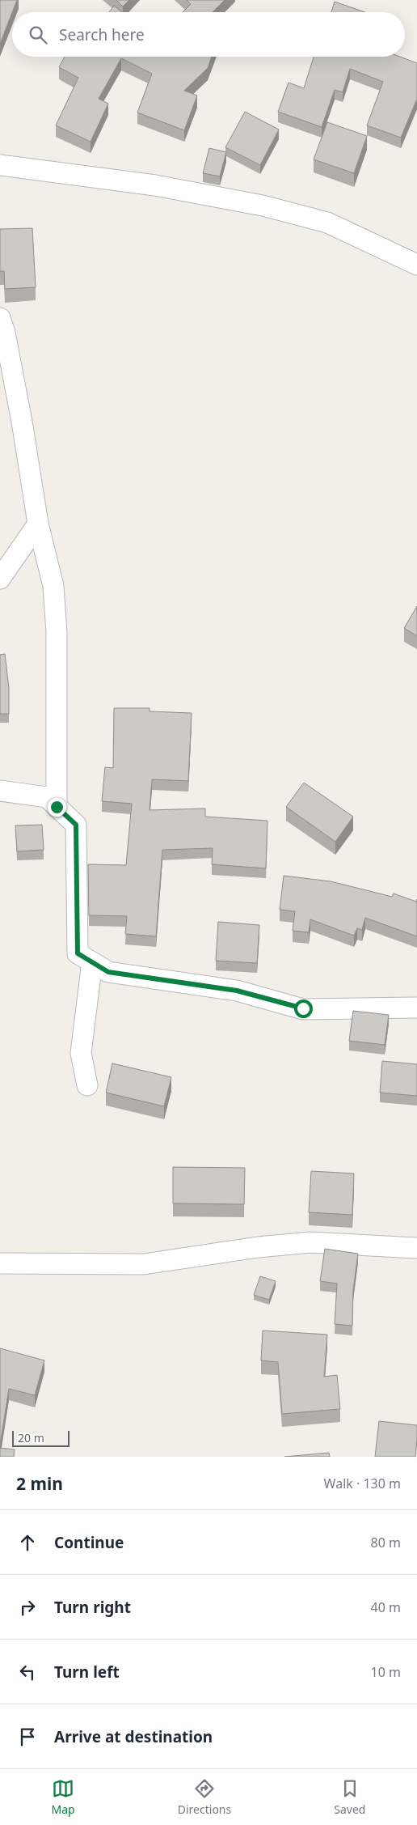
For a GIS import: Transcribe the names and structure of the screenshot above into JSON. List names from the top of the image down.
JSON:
{
  "scale_bar": "20 m",
  "page": {
    "search": "Search here",
    "scale": "20 m",
    "heading": ["2 min", "Walk · 130 m"],
    "list": [
      ["Continue", "80 m"],
      ["Turn right", "40 m"],
      ["Turn left", "10 m"],
      "Arrive at destination"
    ],
    "nav": ["Map", "Directions", "Saved"]
  }
}
